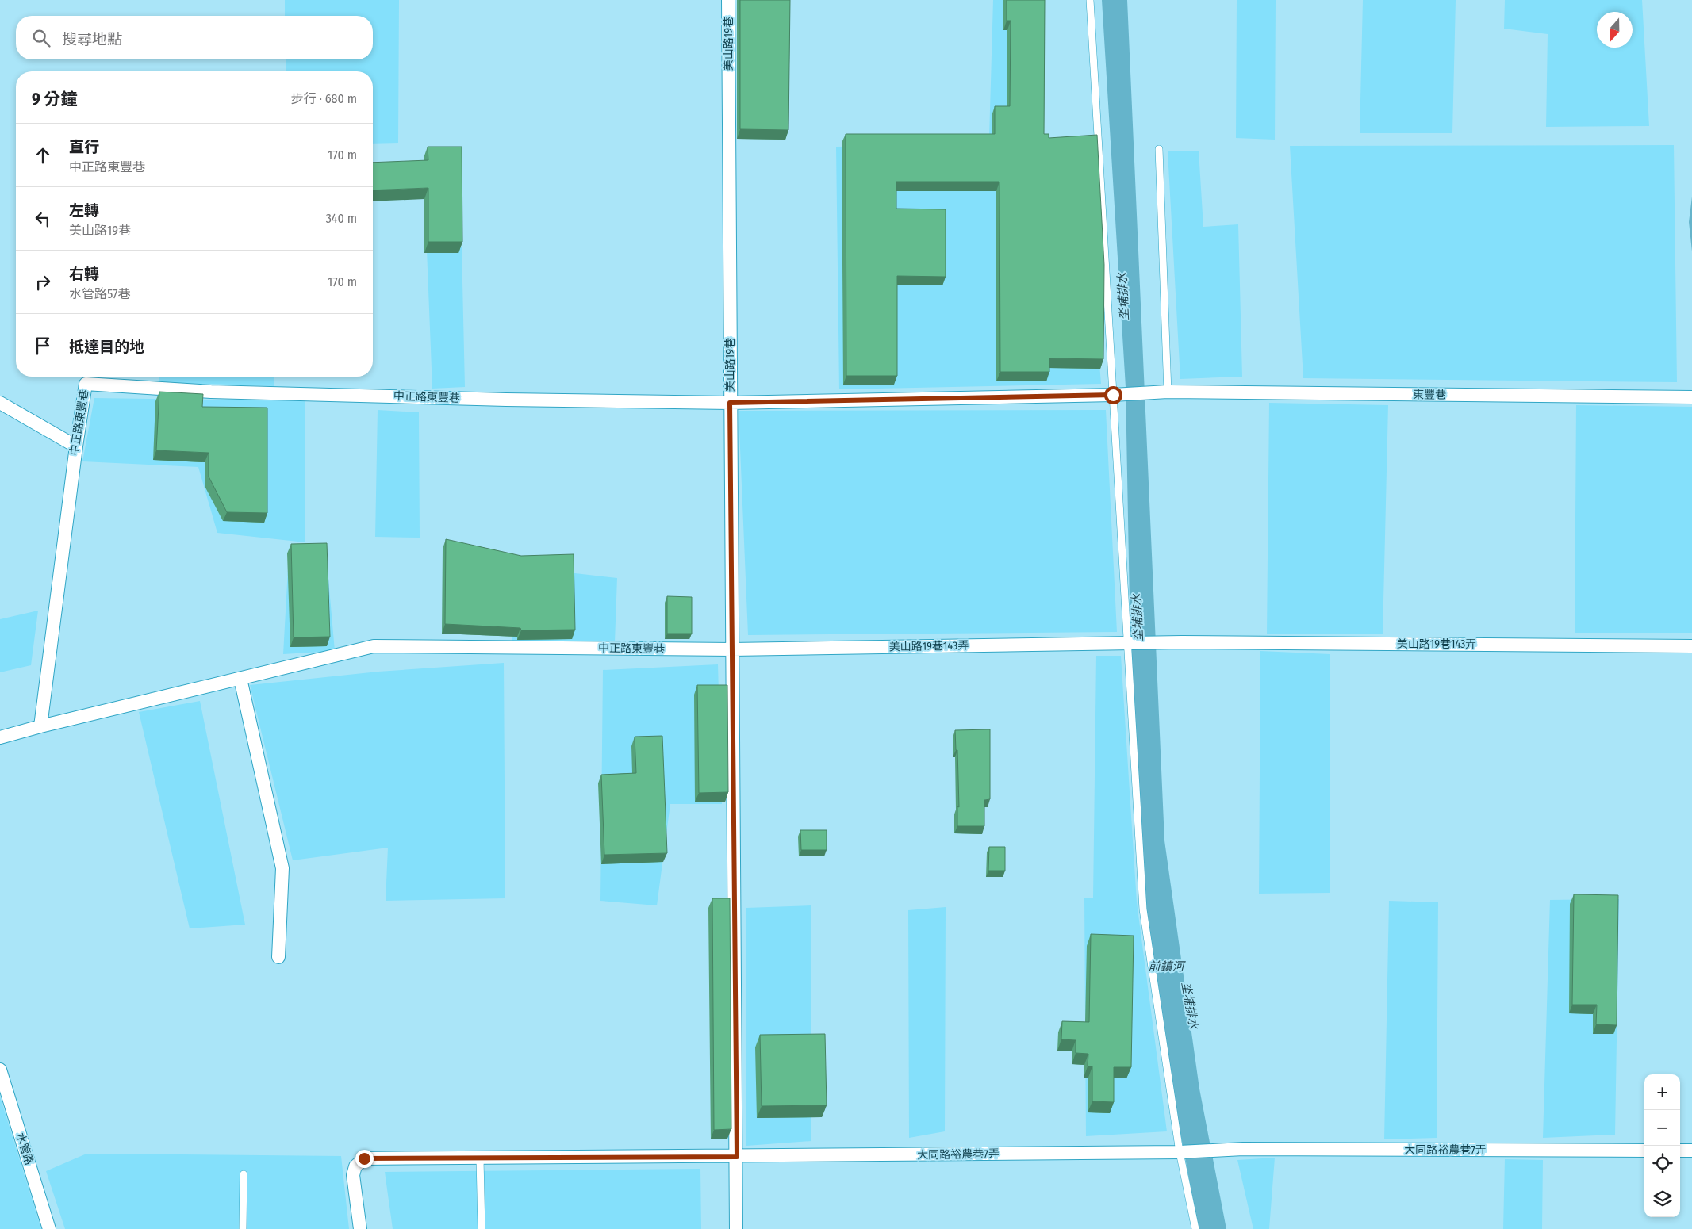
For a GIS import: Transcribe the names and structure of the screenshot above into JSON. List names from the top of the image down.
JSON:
{
  "streets": {
    "street": [
      "美山路19巷",
      "東豐巷",
      "中正路東豐巷",
      "美山路19巷143弄",
      "水管路",
      "大同路裕農巷7弄"
    ]
  },
  "crossings": [
    ["美山路19巷", "中正路東豐巷"],
    ["美山路19巷", "美山路19巷143弄"],
    ["美山路19巷", "大同路裕農巷7弄"],
    ["東豐巷", "中正路東豐巷"],
    ["中正路東豐巷", "美山路19巷143弄"]
  ],
  "water": ["坔埔排水", "前鎮河"],
  "north": "bottom",
  "page": {
    "search": "搜尋地點",
    "heading": ["9 分鐘", "步行 · 680 m"],
    "list": [
      ["直行", "中正路東豐巷", "170 m"],
      ["左轉", "美山路19巷", "340 m"],
      ["右轉", "水管路57巷", "170 m"],
      "抵達目的地"
    ],
    "map_buttons": ["+", "−"]
  }
}
